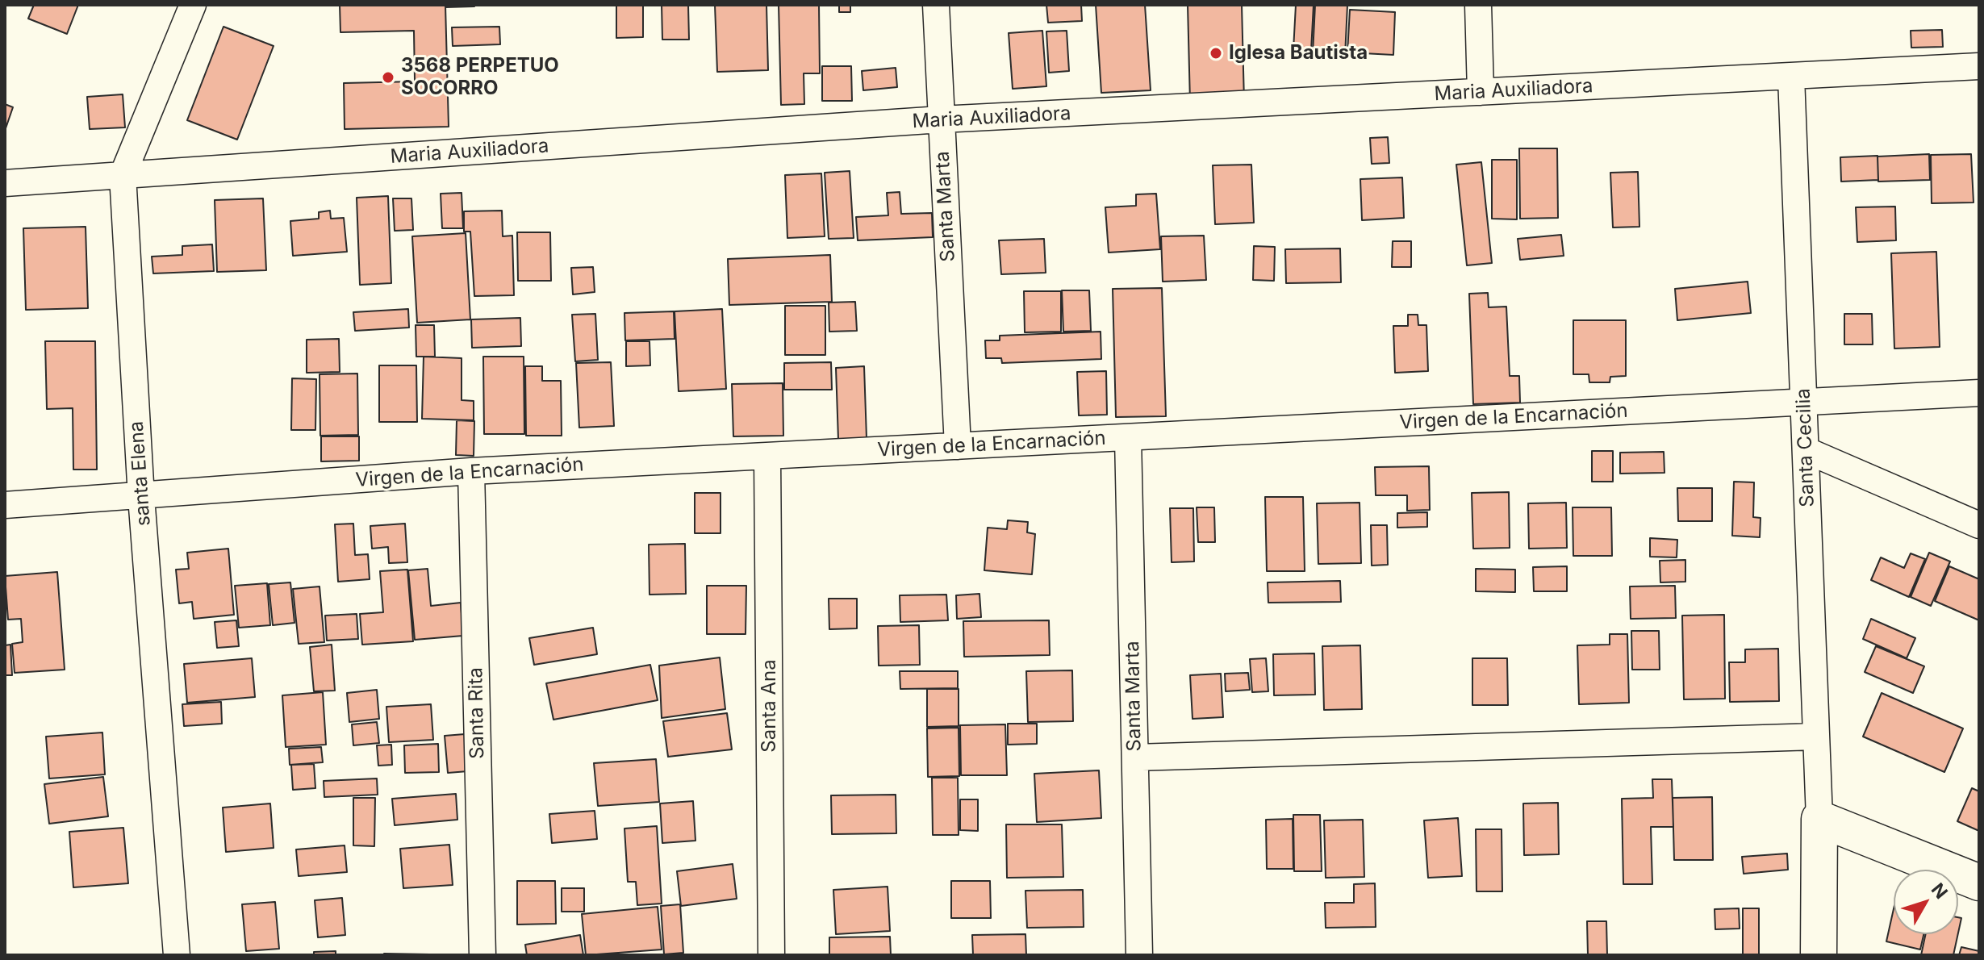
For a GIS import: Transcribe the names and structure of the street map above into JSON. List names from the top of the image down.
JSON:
{
  "streets": {
    "street": [
      "Maria Auxiliadora",
      "Santa Marta",
      "Virgen de la Encarnación",
      "Santa Cecilia",
      "santa Elena",
      "Santa Ana",
      "Santa Rita"
    ]
  },
  "crossings": [
    ["Maria Auxiliadora", "Santa Marta"],
    ["Maria Auxiliadora", "Santa Cecilia"],
    ["Maria Auxiliadora", "santa Elena"],
    ["Santa Marta", "Virgen de la Encarnación"],
    ["Virgen de la Encarnación", "Santa Cecilia"],
    ["Virgen de la Encarnación", "santa Elena"],
    ["Virgen de la Encarnación", "Santa Ana"],
    ["Virgen de la Encarnación", "Santa Rita"]
  ],
  "places": ["Iglesa Bautista", "3568 PERPETUO SOCORRO"],
  "north": "top right"
}
